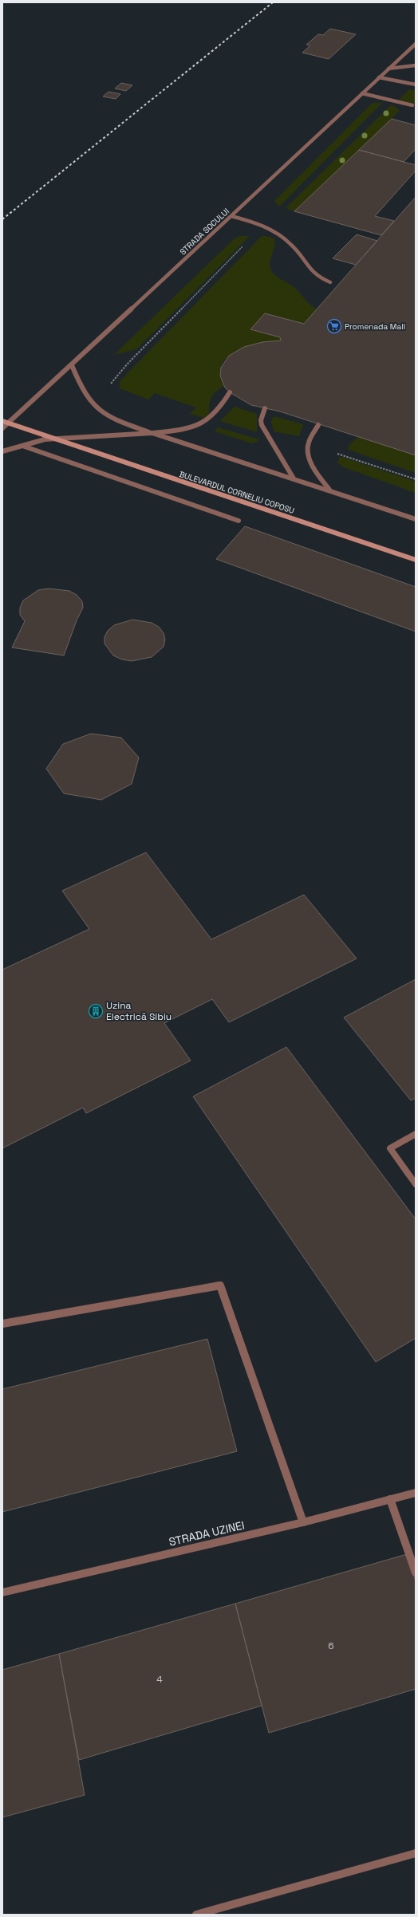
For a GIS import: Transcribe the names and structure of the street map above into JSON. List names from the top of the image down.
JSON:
{
  "streets": {
    "main road": ["BULEVARDUL CORNELIU COPOSU"],
    "street": ["STRADA SOCULUI", "STRADA UZINEI"]
  },
  "places": {
    "supermarket": ["Promenada Mall"],
    "building": ["Uzina Electrică Sibiu"]
  },
  "house_numbers": ["6", "4"]
}
